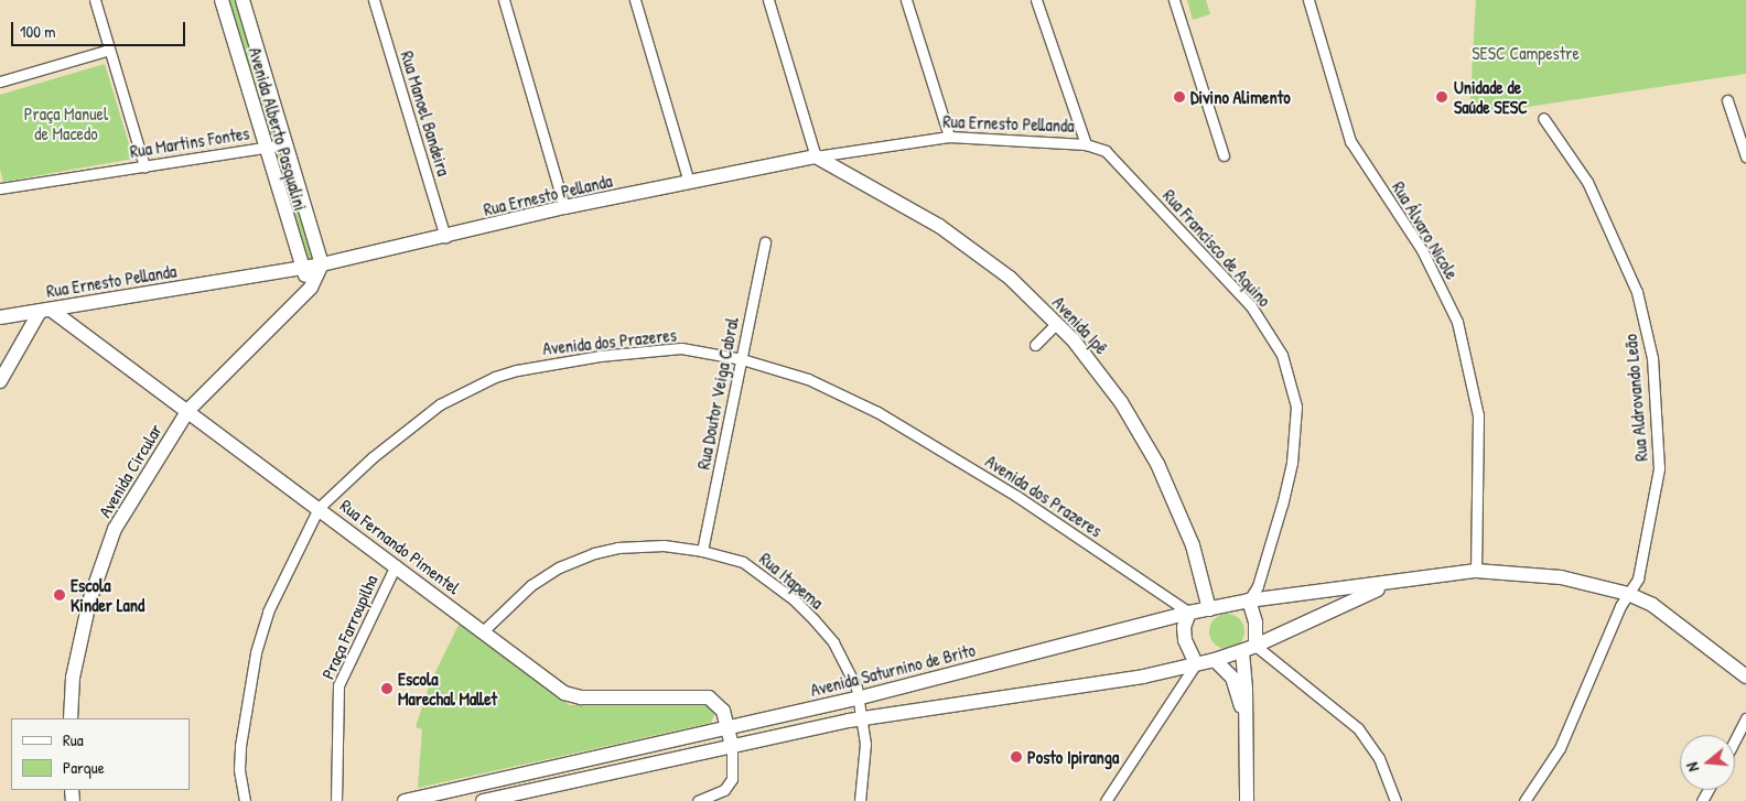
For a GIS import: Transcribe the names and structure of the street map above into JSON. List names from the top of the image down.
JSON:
{
  "streets": {
    "main road": [
      "Rua Ernesto Pellanda",
      "Avenida Alberto Pasqualini",
      "Avenida Ipê",
      "Avenida Circular",
      "Rua Fernando Pimentel",
      "Avenida Saturnino de Brito"
    ],
    "street": [
      "Rua Manoel Bandeira",
      "Rua Martins Fontes",
      "Rua Álvaro Nicole",
      "Rua Francisco de Aquino",
      "Avenida dos Prazeres",
      "Rua Doutor Veiga Cabral",
      "Rua Aldrovando Leão",
      "Rua Itapema",
      "Praça Farroupilha"
    ]
  },
  "crossings": [
    ["Rua Manoel Bandeira", "Rua Ernesto Pellanda"],
    ["Rua Ernesto Pellanda", "Avenida Alberto Pasqualini"],
    ["Rua Ernesto Pellanda", "Rua Francisco de Aquino"],
    ["Rua Ernesto Pellanda", "Avenida Ipê"],
    ["Rua Ernesto Pellanda", "Avenida Circular"],
    ["Rua Ernesto Pellanda", "Rua Fernando Pimentel"],
    ["Avenida Alberto Pasqualini", "Rua Martins Fontes"],
    ["Avenida Alberto Pasqualini", "Avenida Circular"],
    ["Rua Álvaro Nicole", "Avenida Saturnino de Brito"],
    ["Rua Francisco de Aquino", "Avenida Saturnino de Brito"],
    ["Avenida Ipê", "Avenida Saturnino de Brito"],
    ["Avenida dos Prazeres", "Rua Doutor Veiga Cabral"],
    ["Avenida dos Prazeres", "Rua Fernando Pimentel"],
    ["Avenida dos Prazeres", "Avenida Saturnino de Brito"],
    ["Rua Doutor Veiga Cabral", "Rua Itapema"],
    ["Rua Aldrovando Leão", "Avenida Saturnino de Brito"],
    ["Avenida Circular", "Rua Fernando Pimentel"],
    ["Rua Fernando Pimentel", "Rua Itapema"],
    ["Rua Fernando Pimentel", "Praça Farroupilha"],
    ["Rua Fernando Pimentel", "Avenida Saturnino de Brito"],
    ["Rua Itapema", "Avenida Saturnino de Brito"]
  ],
  "parks": ["SESC Campestre", "Praça Manuel de Macedo"],
  "places": [
    "Divino Alimento",
    "Unidade de Saúde SESC",
    "Escola Kinder Land",
    "Escola Marechal Mallet",
    "Posto Ipiranga"
  ],
  "legend": ["Rua", "Parque"],
  "scale_bar": "100 m",
  "north": "left"
}
